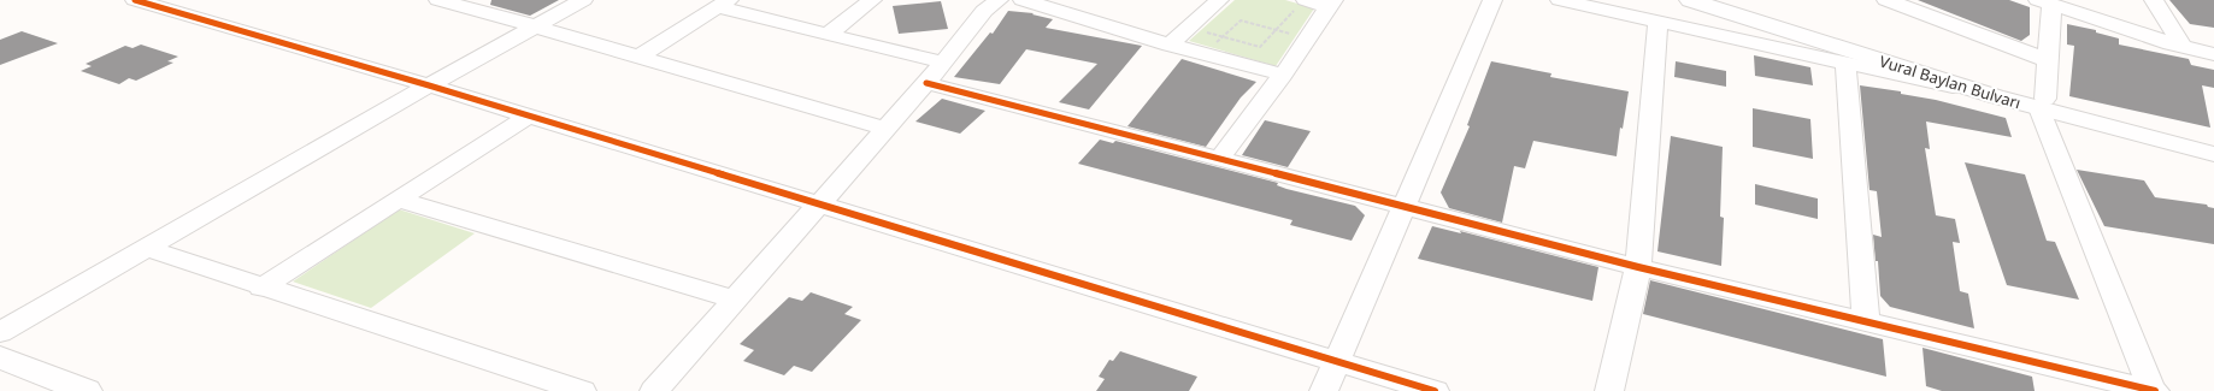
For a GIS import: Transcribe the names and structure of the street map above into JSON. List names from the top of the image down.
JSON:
{
  "streets": {
    "main road": ["Vural Baylan Bulvarı"]
  }
}
